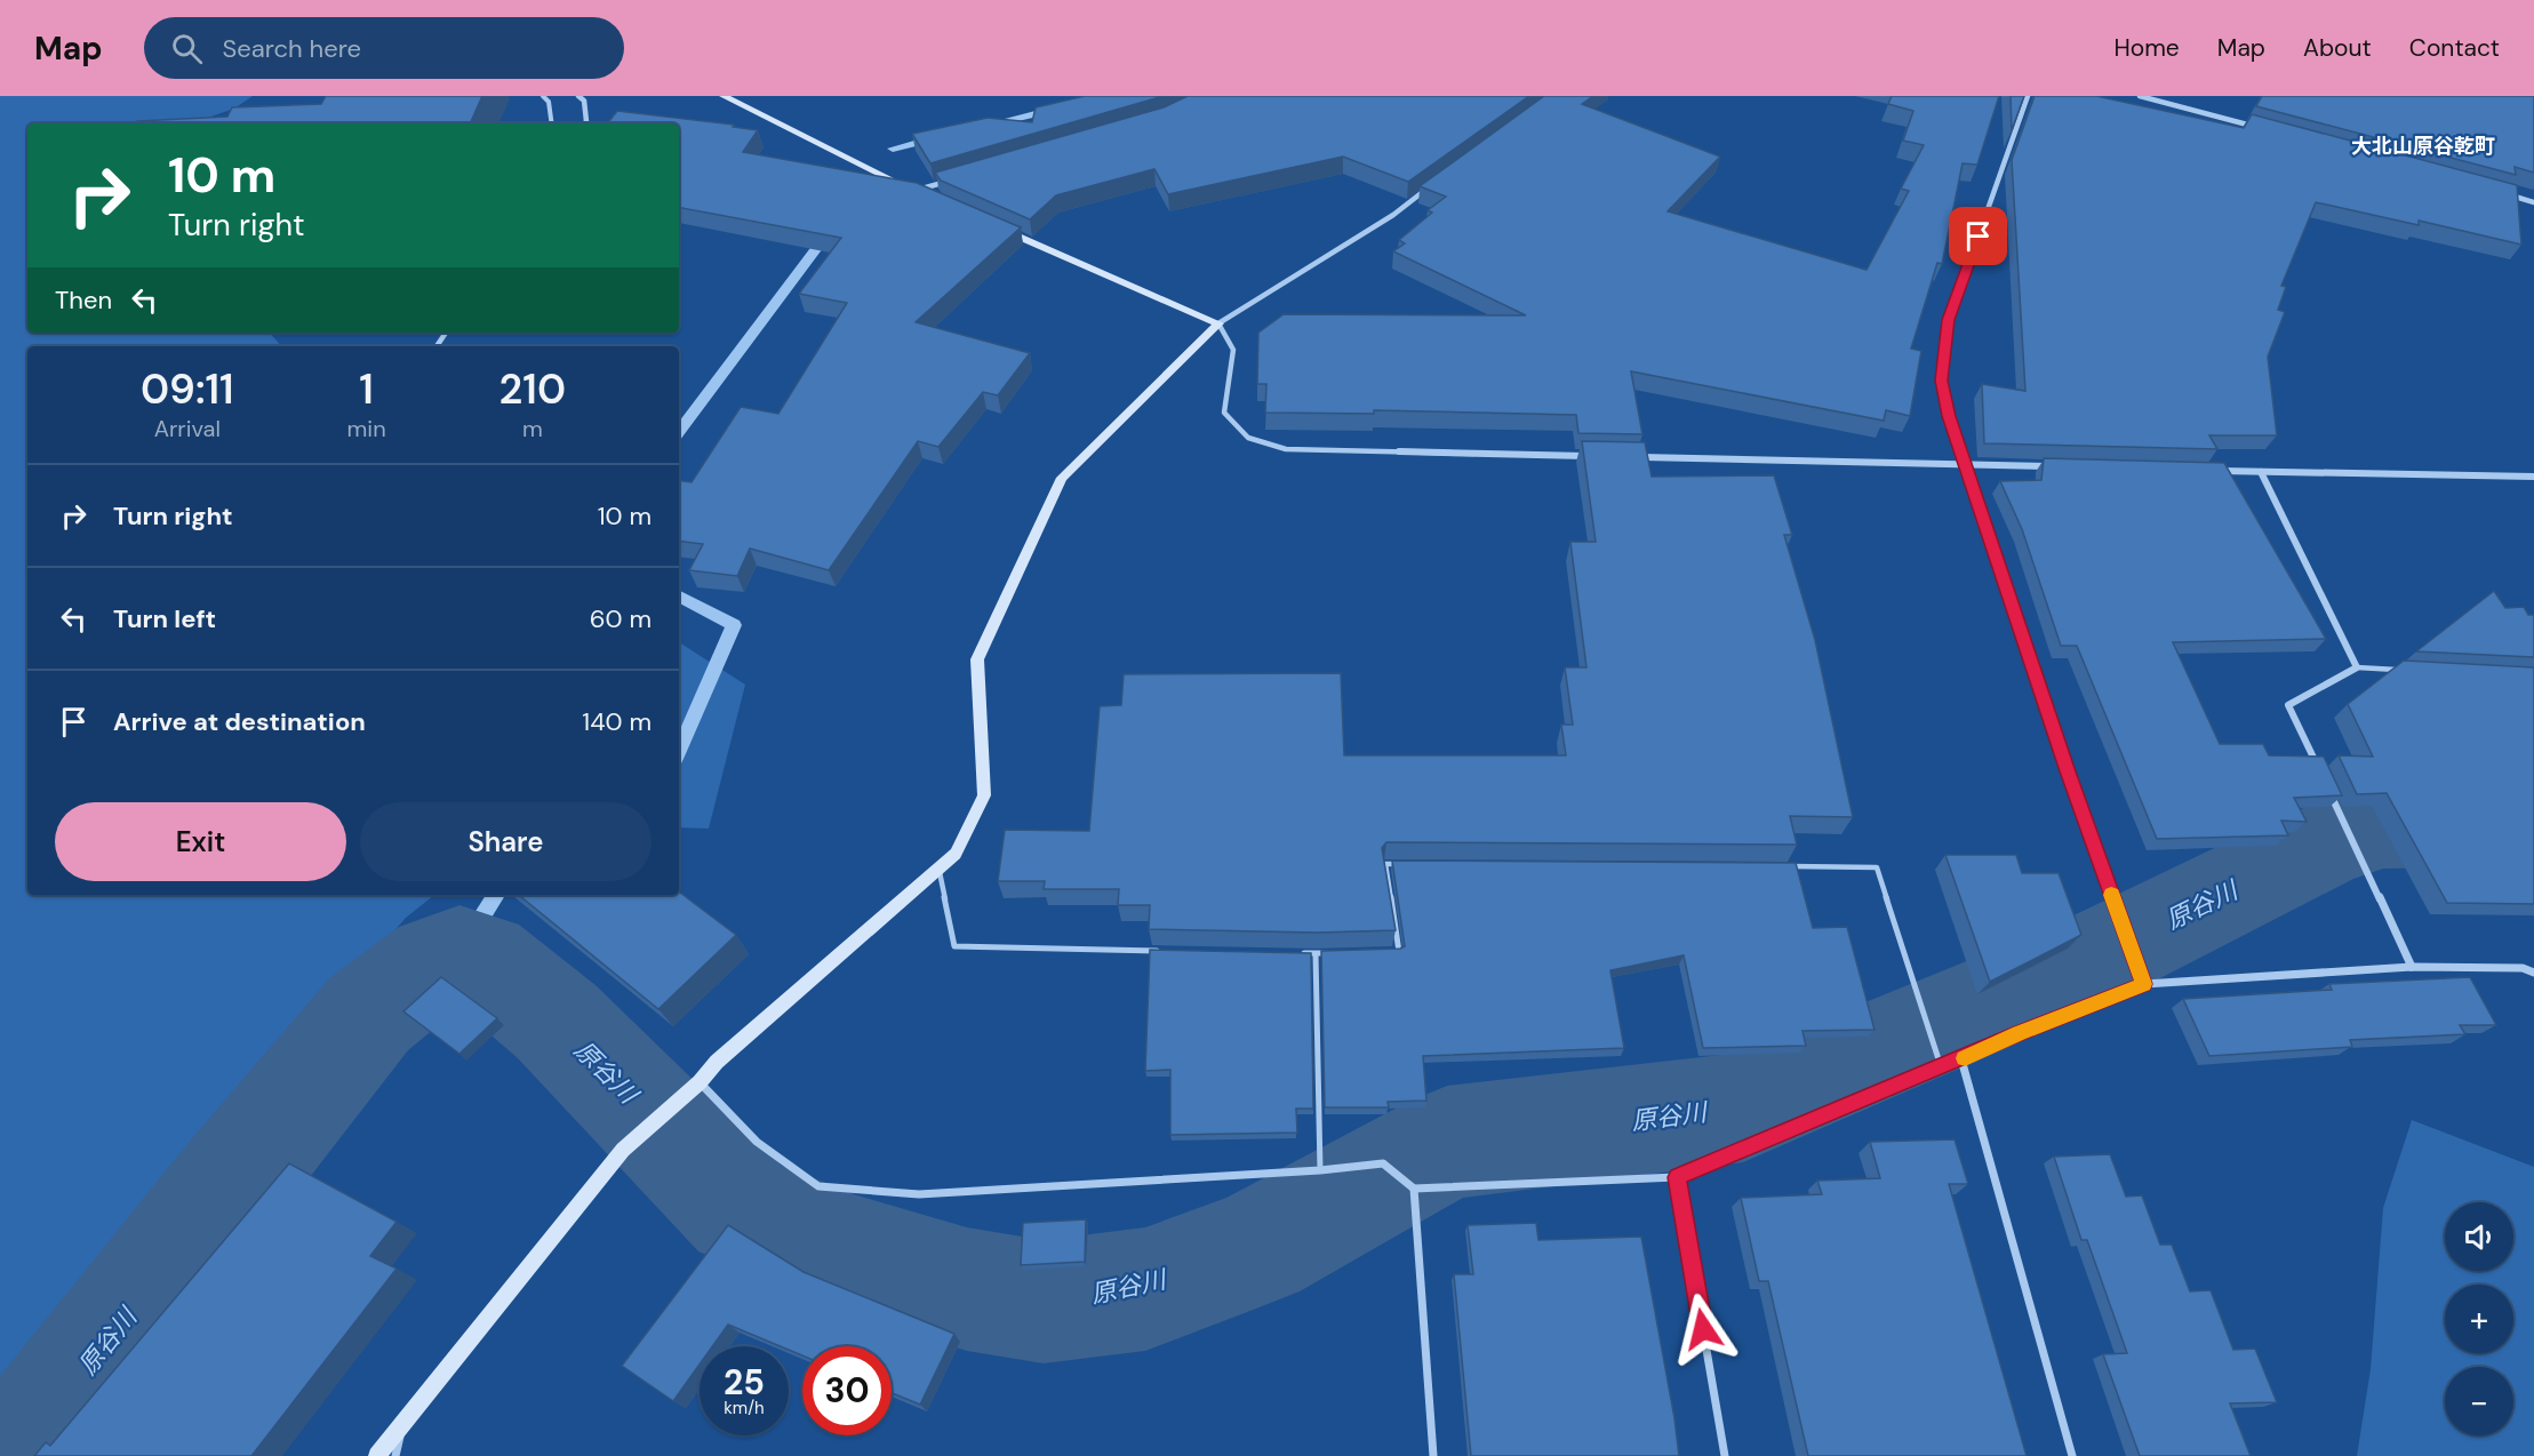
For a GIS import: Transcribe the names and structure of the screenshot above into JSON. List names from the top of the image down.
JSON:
{
  "districts": ["大北山原谷乾町"],
  "water": ["原谷川"],
  "page": {
    "header": "Map",
    "search": "Search here",
    "nav": [
      "Home",
      "Map",
      "About",
      "Contact"
    ],
    "turn": ["10 m", "Turn right"],
    "then": "Then",
    "eta": [
      "09:11",
      "Arrival",
      "1",
      "min",
      "210",
      "m"
    ],
    "list": [
      {
        "name": "Turn right",
        "value": "10 m"
      },
      {
        "name": "Turn left",
        "value": "60 m"
      },
      {
        "name": "Arrive at destination",
        "value": "140 m"
      }
    ],
    "buttons": ["Exit", "Share"],
    "map_buttons": ["+", "−"],
    "speed": "25 km/h",
    "limit": "30"
  }
}
